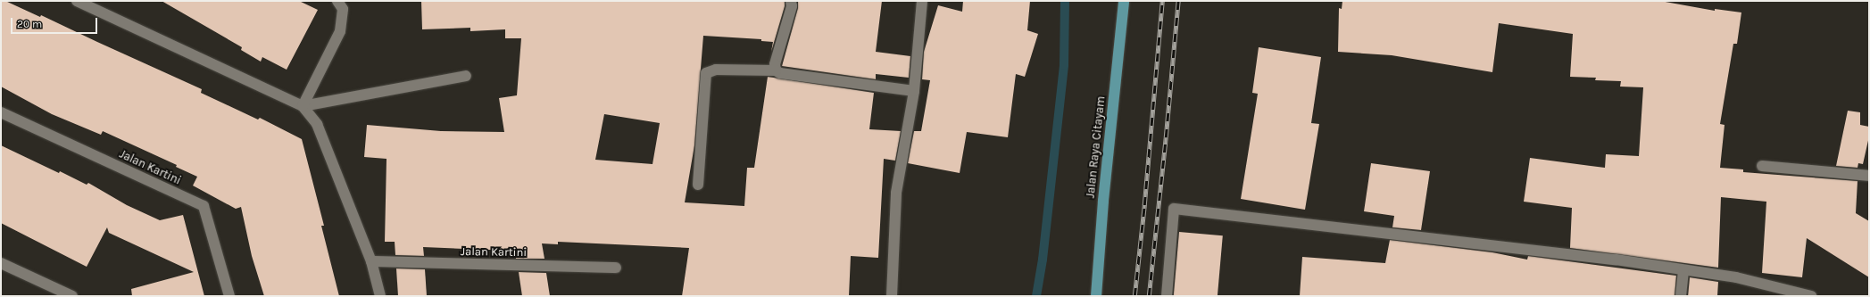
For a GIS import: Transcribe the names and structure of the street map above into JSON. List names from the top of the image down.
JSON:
{
  "streets": {
    "main road": ["Jalan Raya Citayam"],
    "street": ["Jalan Kartini"]
  },
  "scale_bar": "20 m"
}
